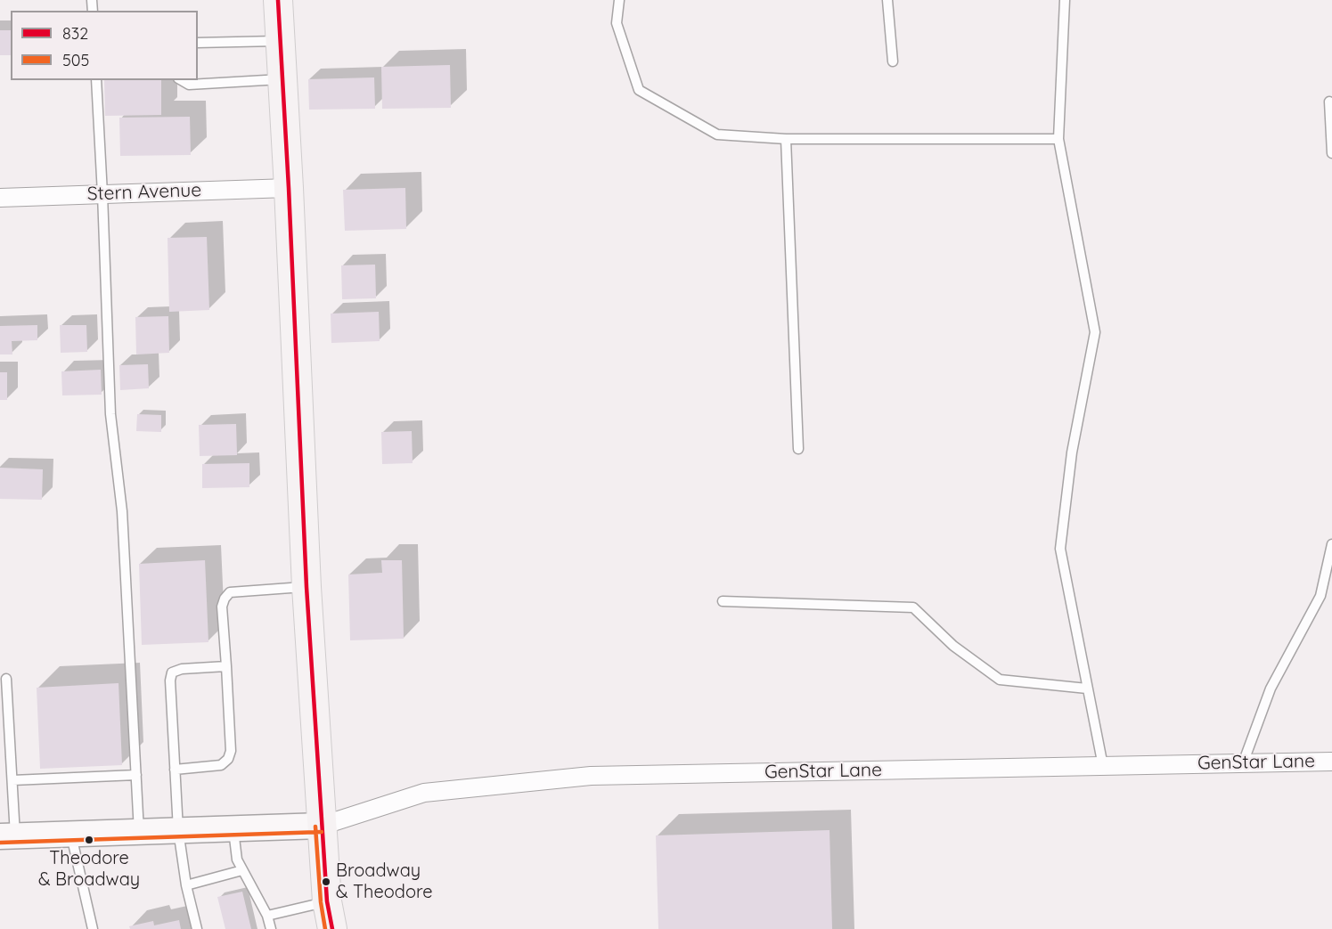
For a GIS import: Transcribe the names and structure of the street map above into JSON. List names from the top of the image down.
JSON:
{
  "streets": {
    "street": ["Stern Avenue", "GenStar Lane"]
  },
  "places": ["Theodore & Broadway", "Broadway & Theodore"],
  "lines": ["transit line 832", "transit line 505"],
  "legend": ["832", "505"]
}
